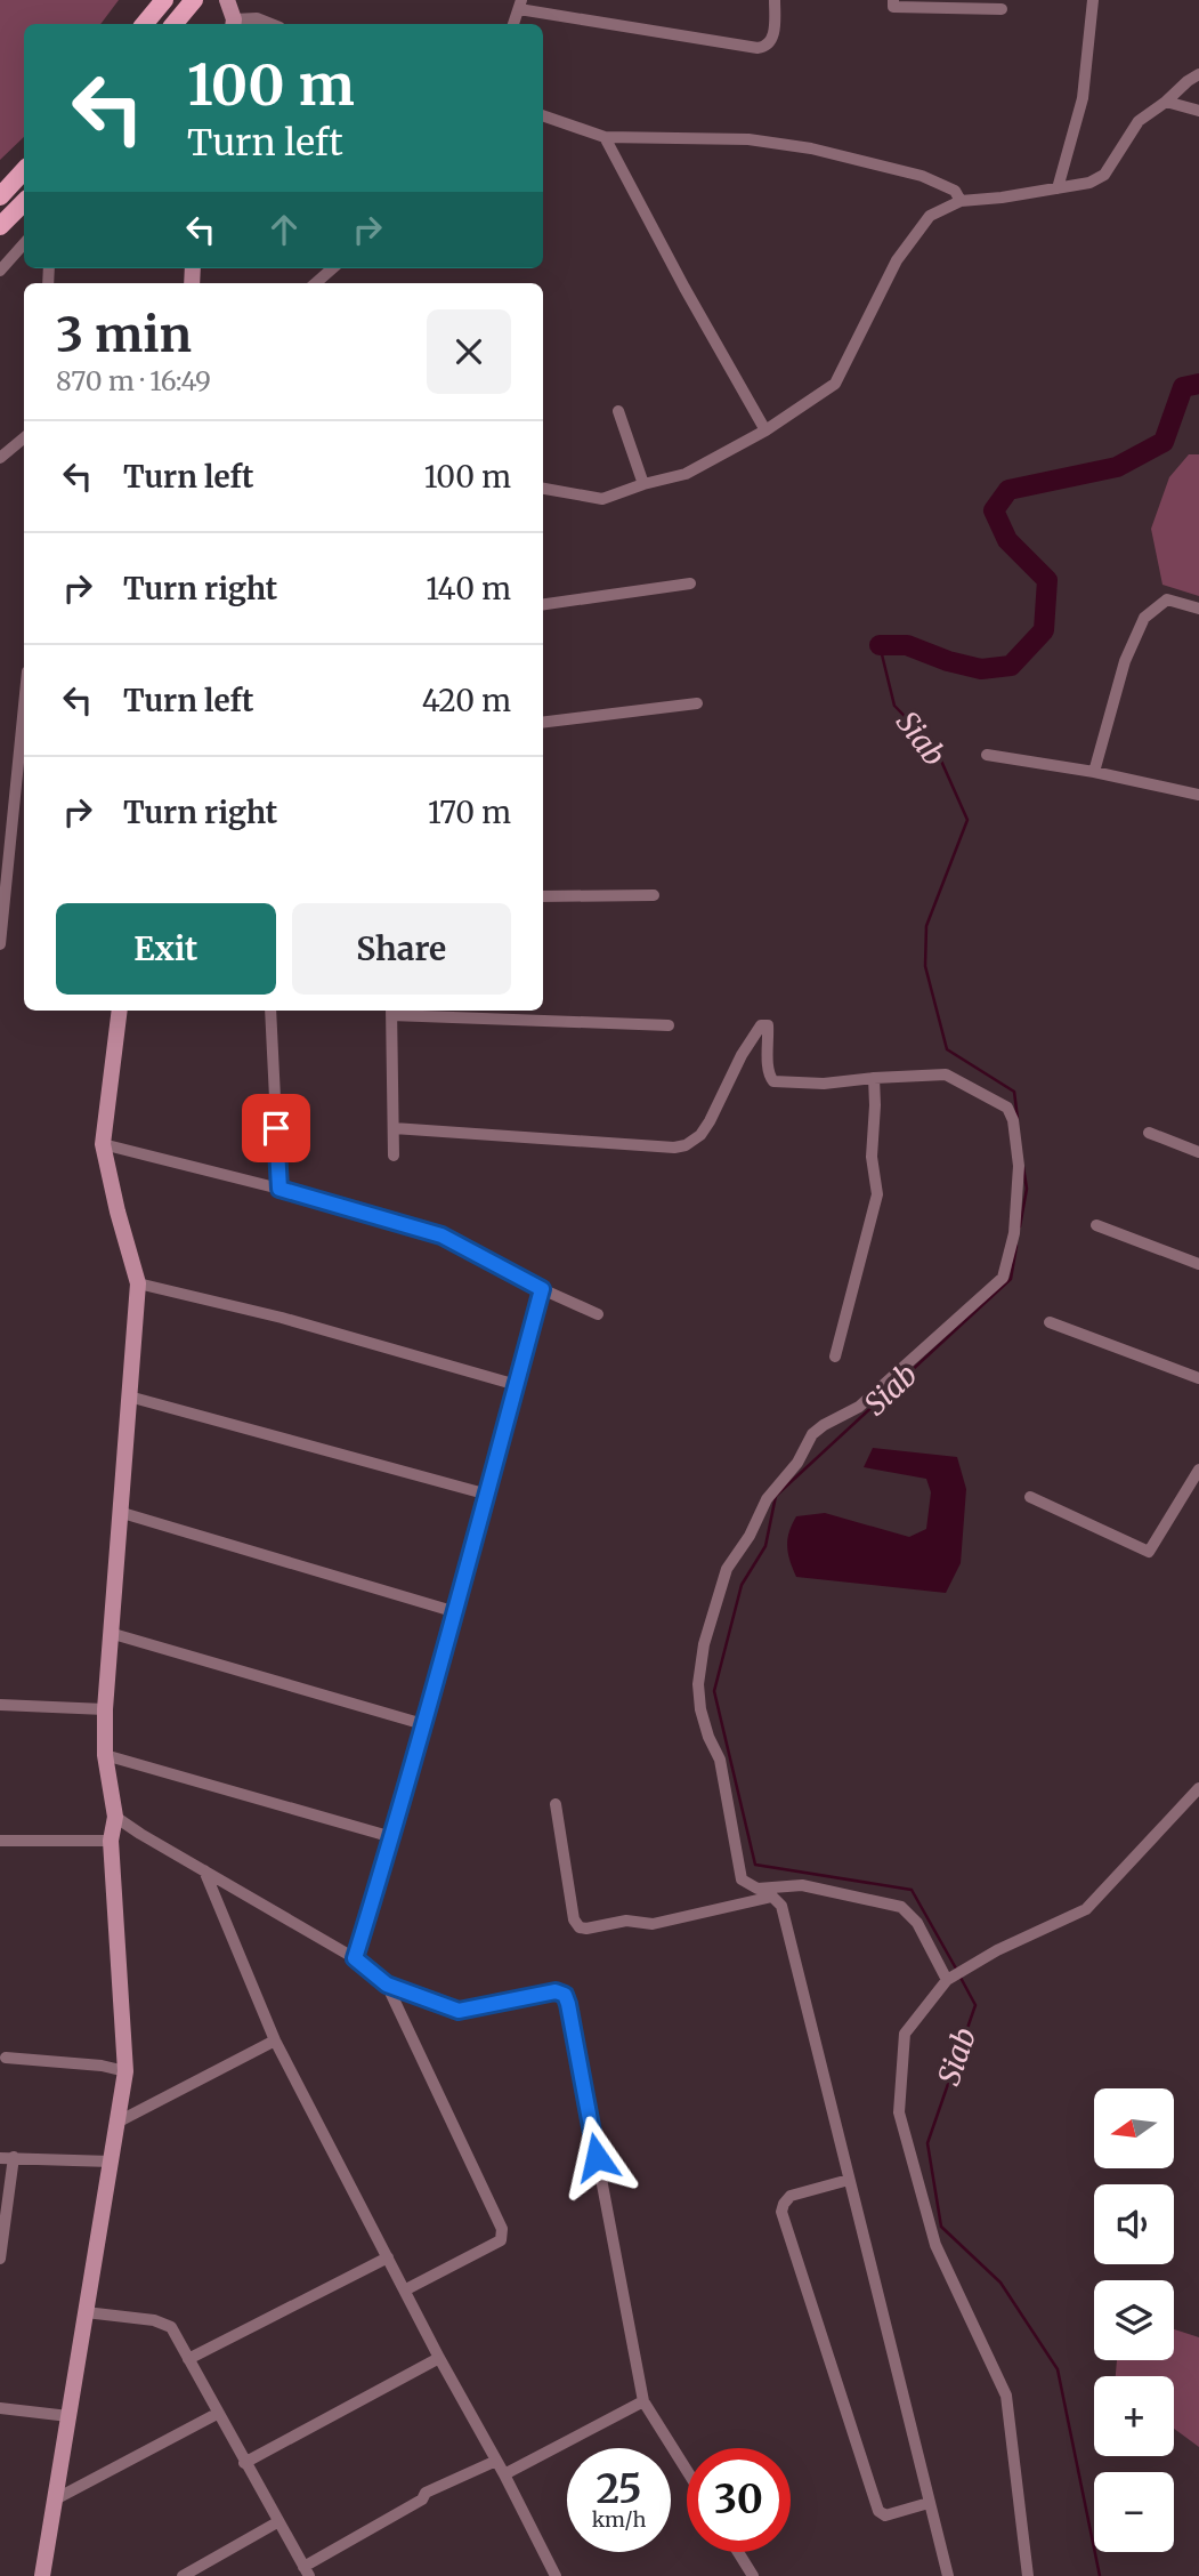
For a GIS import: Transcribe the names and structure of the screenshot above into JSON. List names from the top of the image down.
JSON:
{
  "water": ["Siab"],
  "north": "left",
  "page": {
    "turn": ["100 m", "Turn left"],
    "heading": ["3 min", "870 m · 16:49"],
    "list": [
      {
        "name": "Turn left",
        "value": "100 m"
      },
      {
        "name": "Turn right",
        "value": "140 m"
      },
      {
        "name": "Turn left",
        "value": "420 m"
      },
      {
        "name": "Turn right",
        "value": "170 m"
      }
    ],
    "buttons": ["Exit", "Share"],
    "map_buttons": ["+", "−"],
    "speed": "25 km/h",
    "limit": "30"
  }
}
